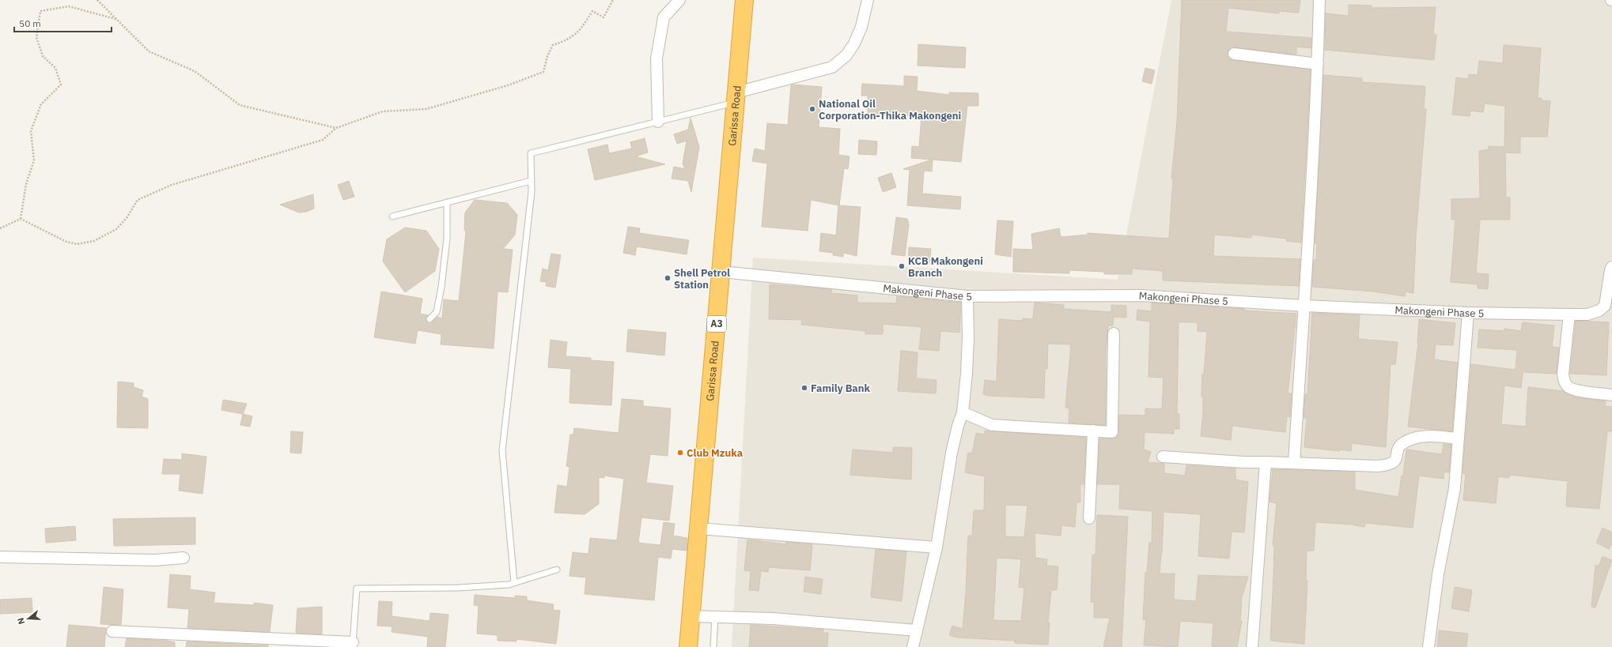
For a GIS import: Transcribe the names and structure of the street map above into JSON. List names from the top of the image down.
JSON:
{
  "streets": {
    "highway": ["Garissa Road", "A3"],
    "street": ["Makongeni Phase 5"]
  },
  "crossings": [
    ["Garissa Road", "Makongeni Phase 5"]
  ],
  "places": [
    "National Oil Corporation-Thika Makongeni",
    "KCB Makongeni Branch",
    "Shell Petrol Station",
    "Family Bank",
    "Club Mzuka"
  ],
  "scale_bar": "50 m",
  "north": "left"
}
